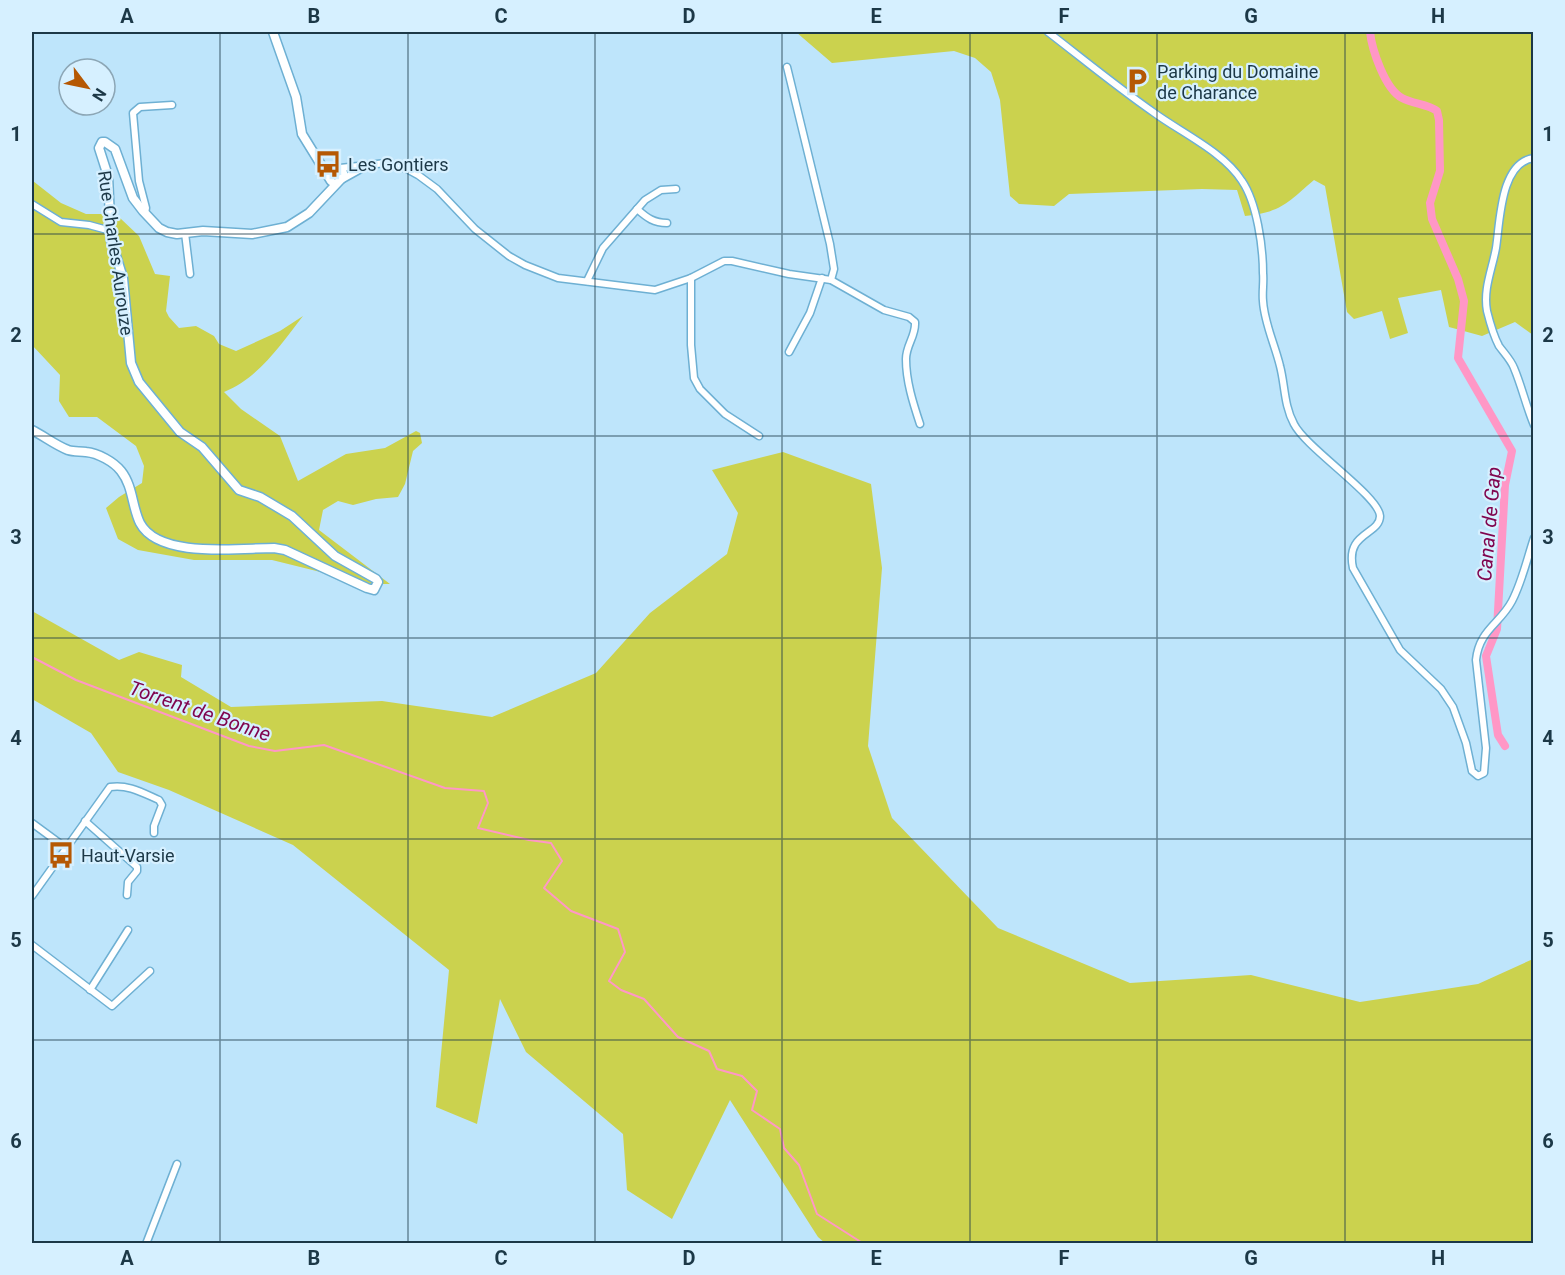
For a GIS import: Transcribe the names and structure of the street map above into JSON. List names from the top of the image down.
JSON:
{
  "streets": {
    "street": ["Rue Charles Aurouze"]
  },
  "water": ["Canal de Gap", "Torrent de Bonne"],
  "places": {
    "parking": ["Parking du Domaine de Charance"],
    "bus stop": ["Les Gontiers", "Haut-Varsie"]
  },
  "north": "bottom right",
  "grid": {
    "columns": [
      "A",
      "B",
      "C",
      "D",
      "E",
      "F",
      "G",
      "H"
    ],
    "rows": [
      "1",
      "2",
      "3",
      "4",
      "5",
      "6"
    ]
  }
}
